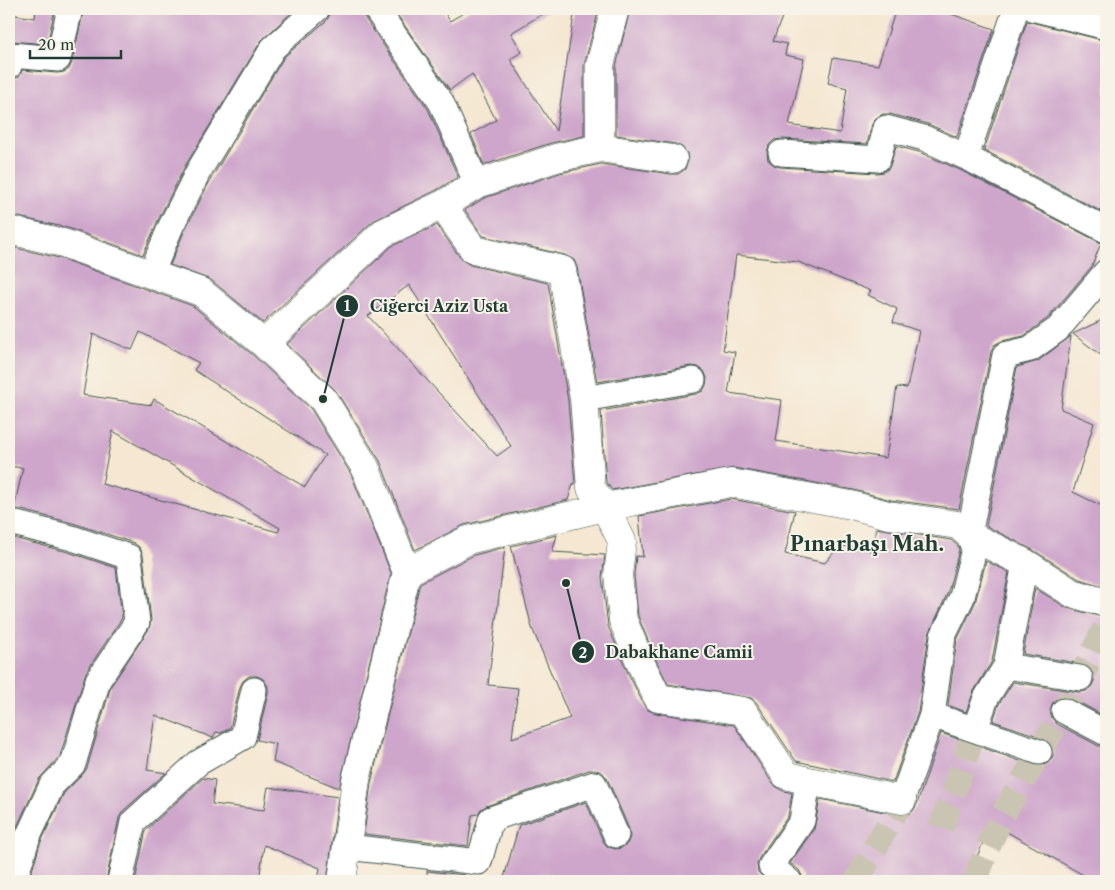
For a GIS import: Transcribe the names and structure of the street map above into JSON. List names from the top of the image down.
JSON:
{
  "districts": ["Pınarbaşı Mah."],
  "places": ["Ciğerci Aziz Usta", "Dabakhane Camii"],
  "scale_bar": "20 m"
}
